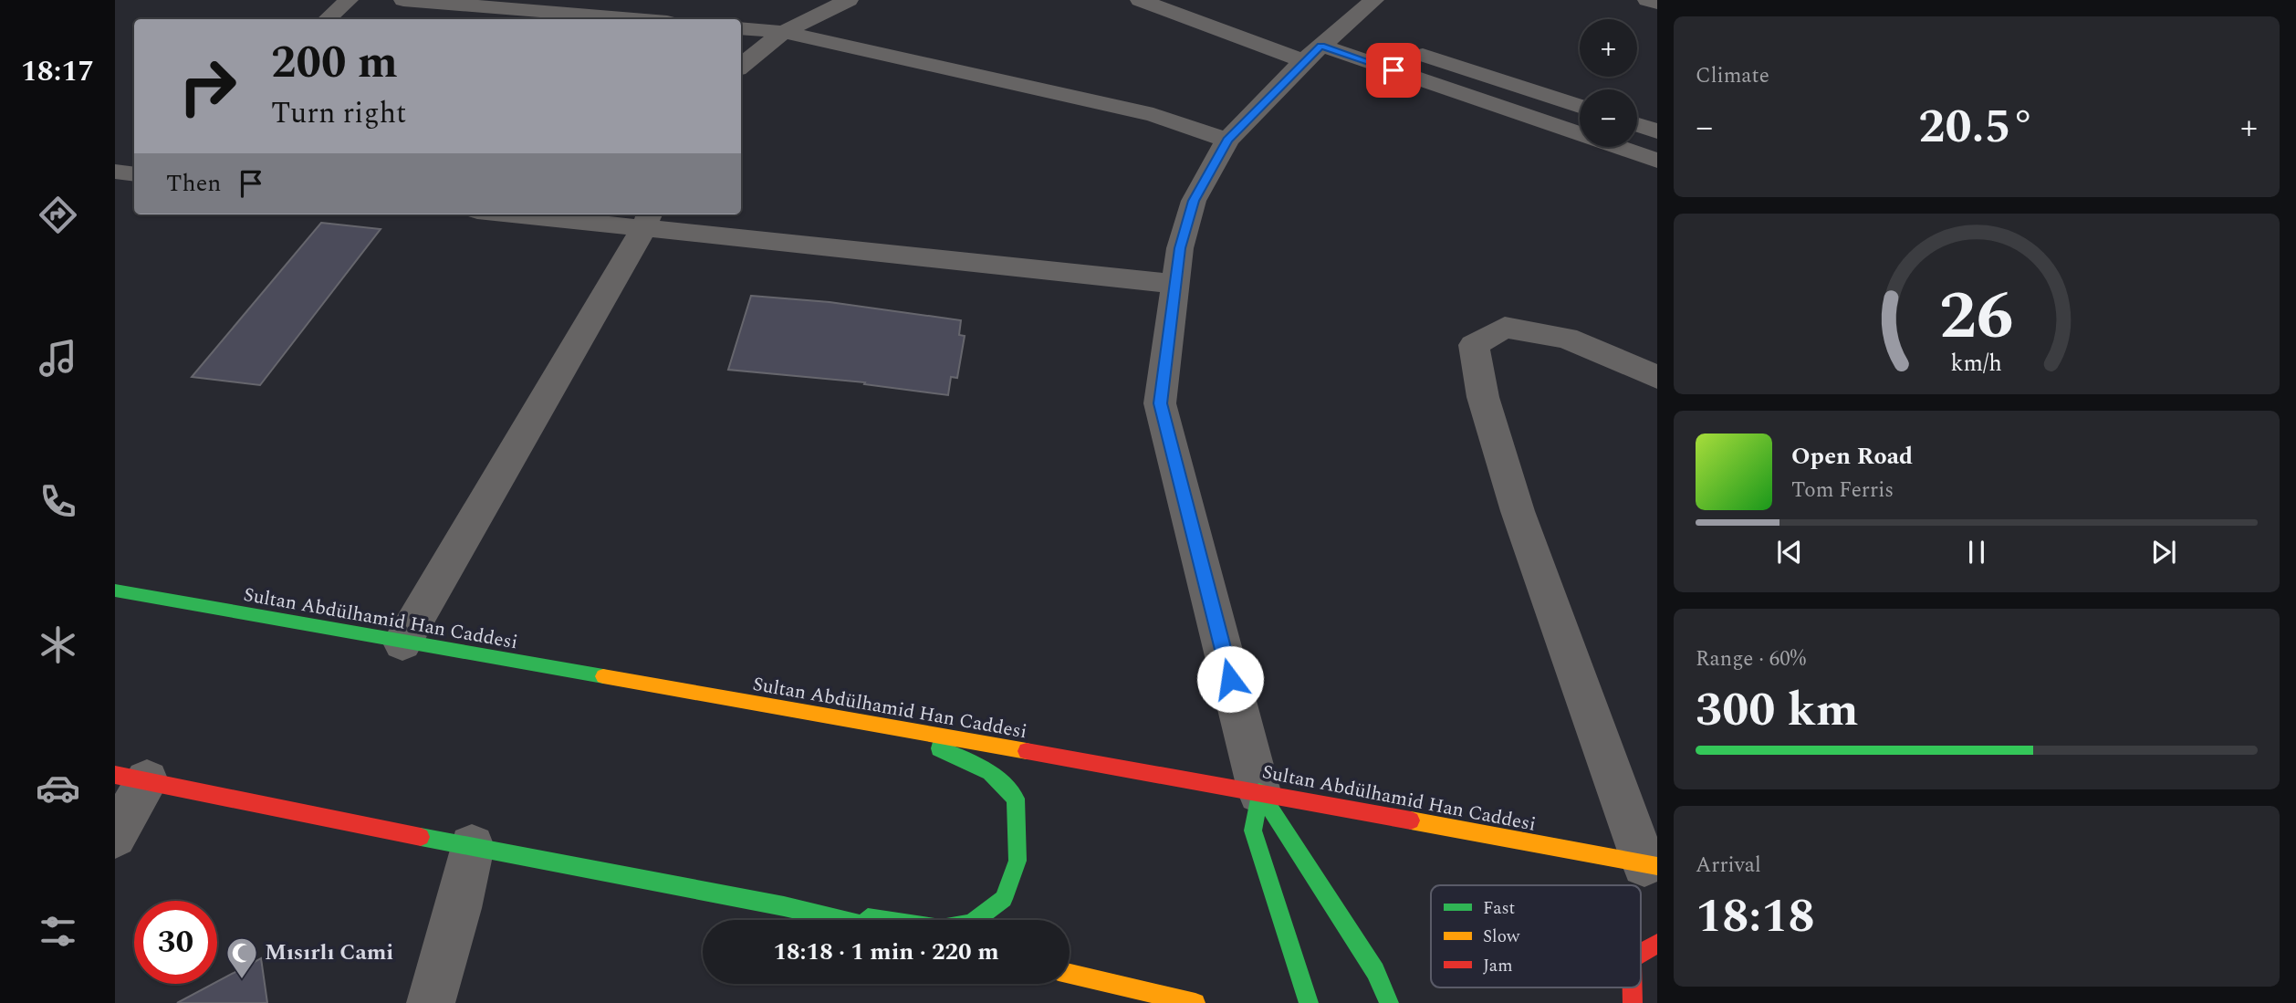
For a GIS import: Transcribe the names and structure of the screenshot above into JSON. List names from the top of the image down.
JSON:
{
  "streets": {
    "main road": ["Sultan Abdülhamid Han Caddesi"]
  },
  "places": {
    "mosque": ["Mısırlı Cami"]
  },
  "legend": ["Fast", "Slow", "Jam"],
  "page": {
    "tabs": "18:17",
    "tile": [
      "Climate",
      ["Range · 60%", "300 km"],
      ["Arrival", "18:18"]
    ],
    "map_buttons": ["+", "−"],
    "turn": ["200 m", "Turn right"],
    "heat": ["−", "20.5°", "+"],
    "then": "Then",
    "song": ["Open Road", "Tom Ferris"],
    "limit": "30",
    "trip": "18:18 · 1 min · 220 m",
    "gauge": ["26", "km/h"]
  }
}
